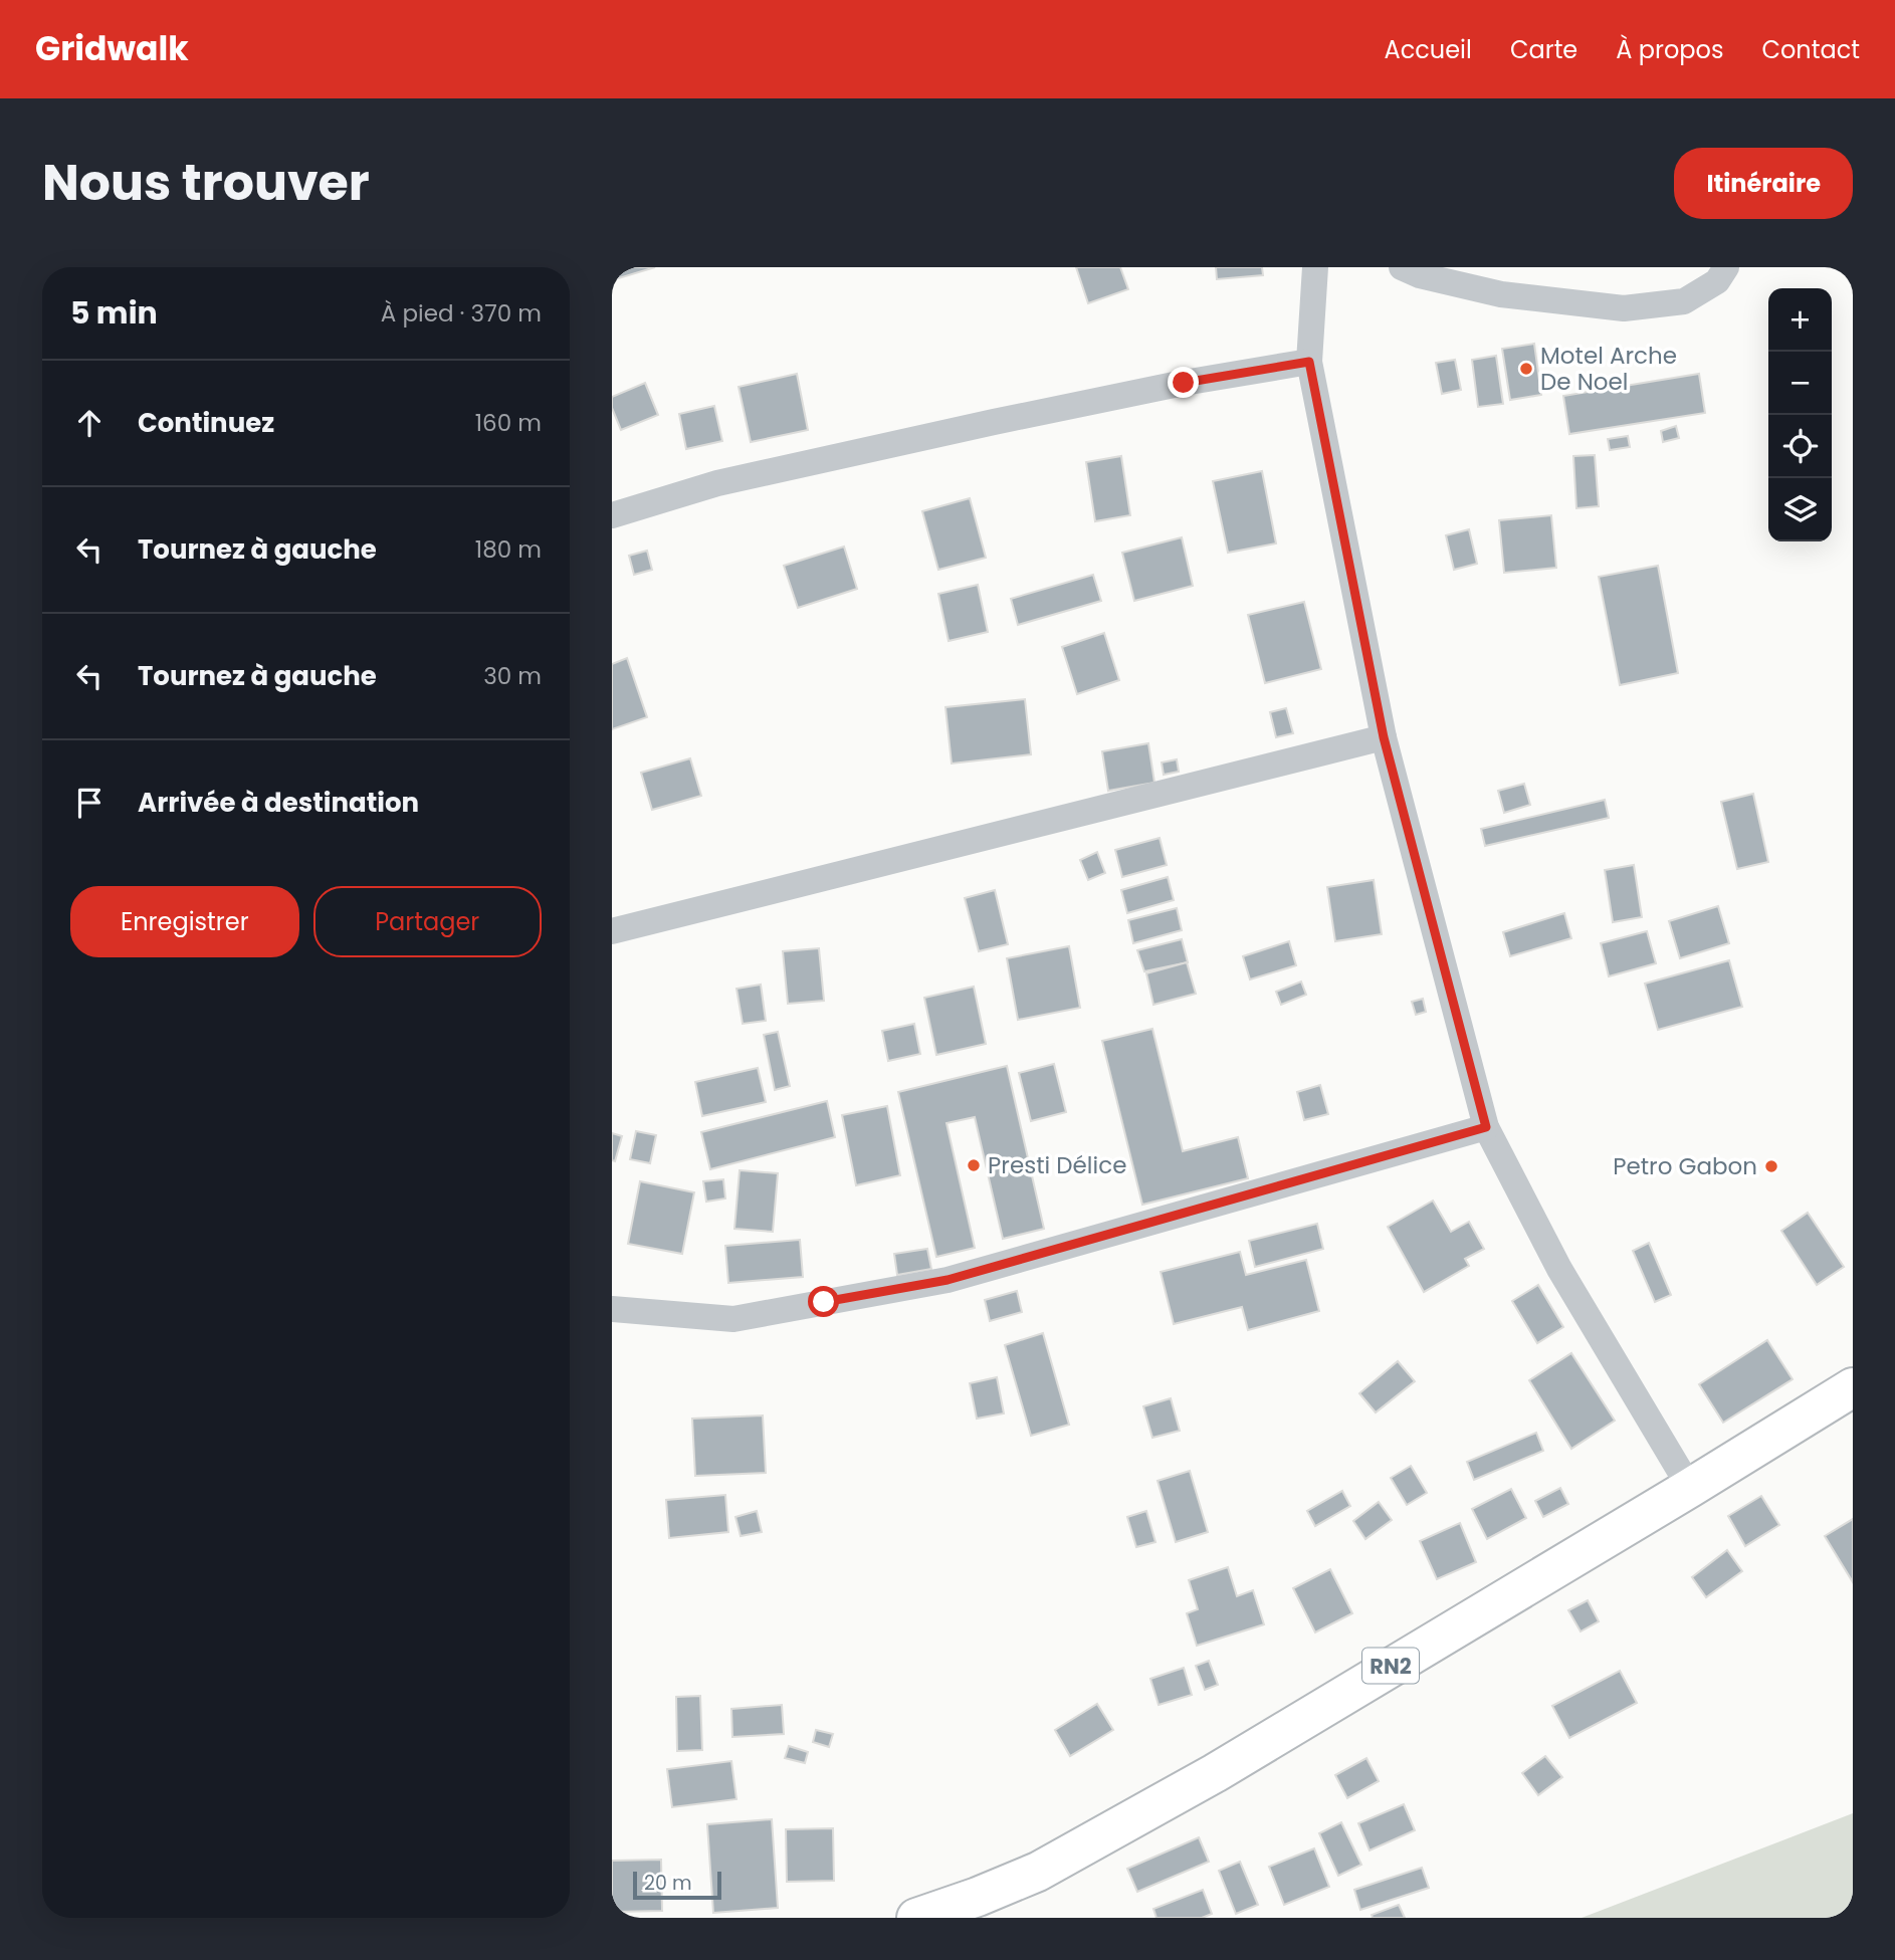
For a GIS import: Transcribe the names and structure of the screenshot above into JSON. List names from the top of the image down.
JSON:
{
  "streets": {
    "highway": ["RN2"]
  },
  "places": ["Motel Arche De Noel", "Presti Délice", "Petro Gabon"],
  "scale_bar": "20 m",
  "page": {
    "header": "Gridwalk",
    "nav": [
      "Accueil",
      "Carte",
      "À propos",
      "Contact"
    ],
    "title": "Nous trouver",
    "buttons": [
      "Itinéraire",
      ["Enregistrer", "Partager"]
    ],
    "heading": ["5 min", "À pied · 370 m"],
    "map_buttons": ["+", "−"],
    "list": [
      ["Continuez", "160 m"],
      ["Tournez à gauche", "180 m"],
      ["Tournez à gauche", "30 m"],
      "Arrivée à destination"
    ],
    "scale": "20 m"
  }
}
